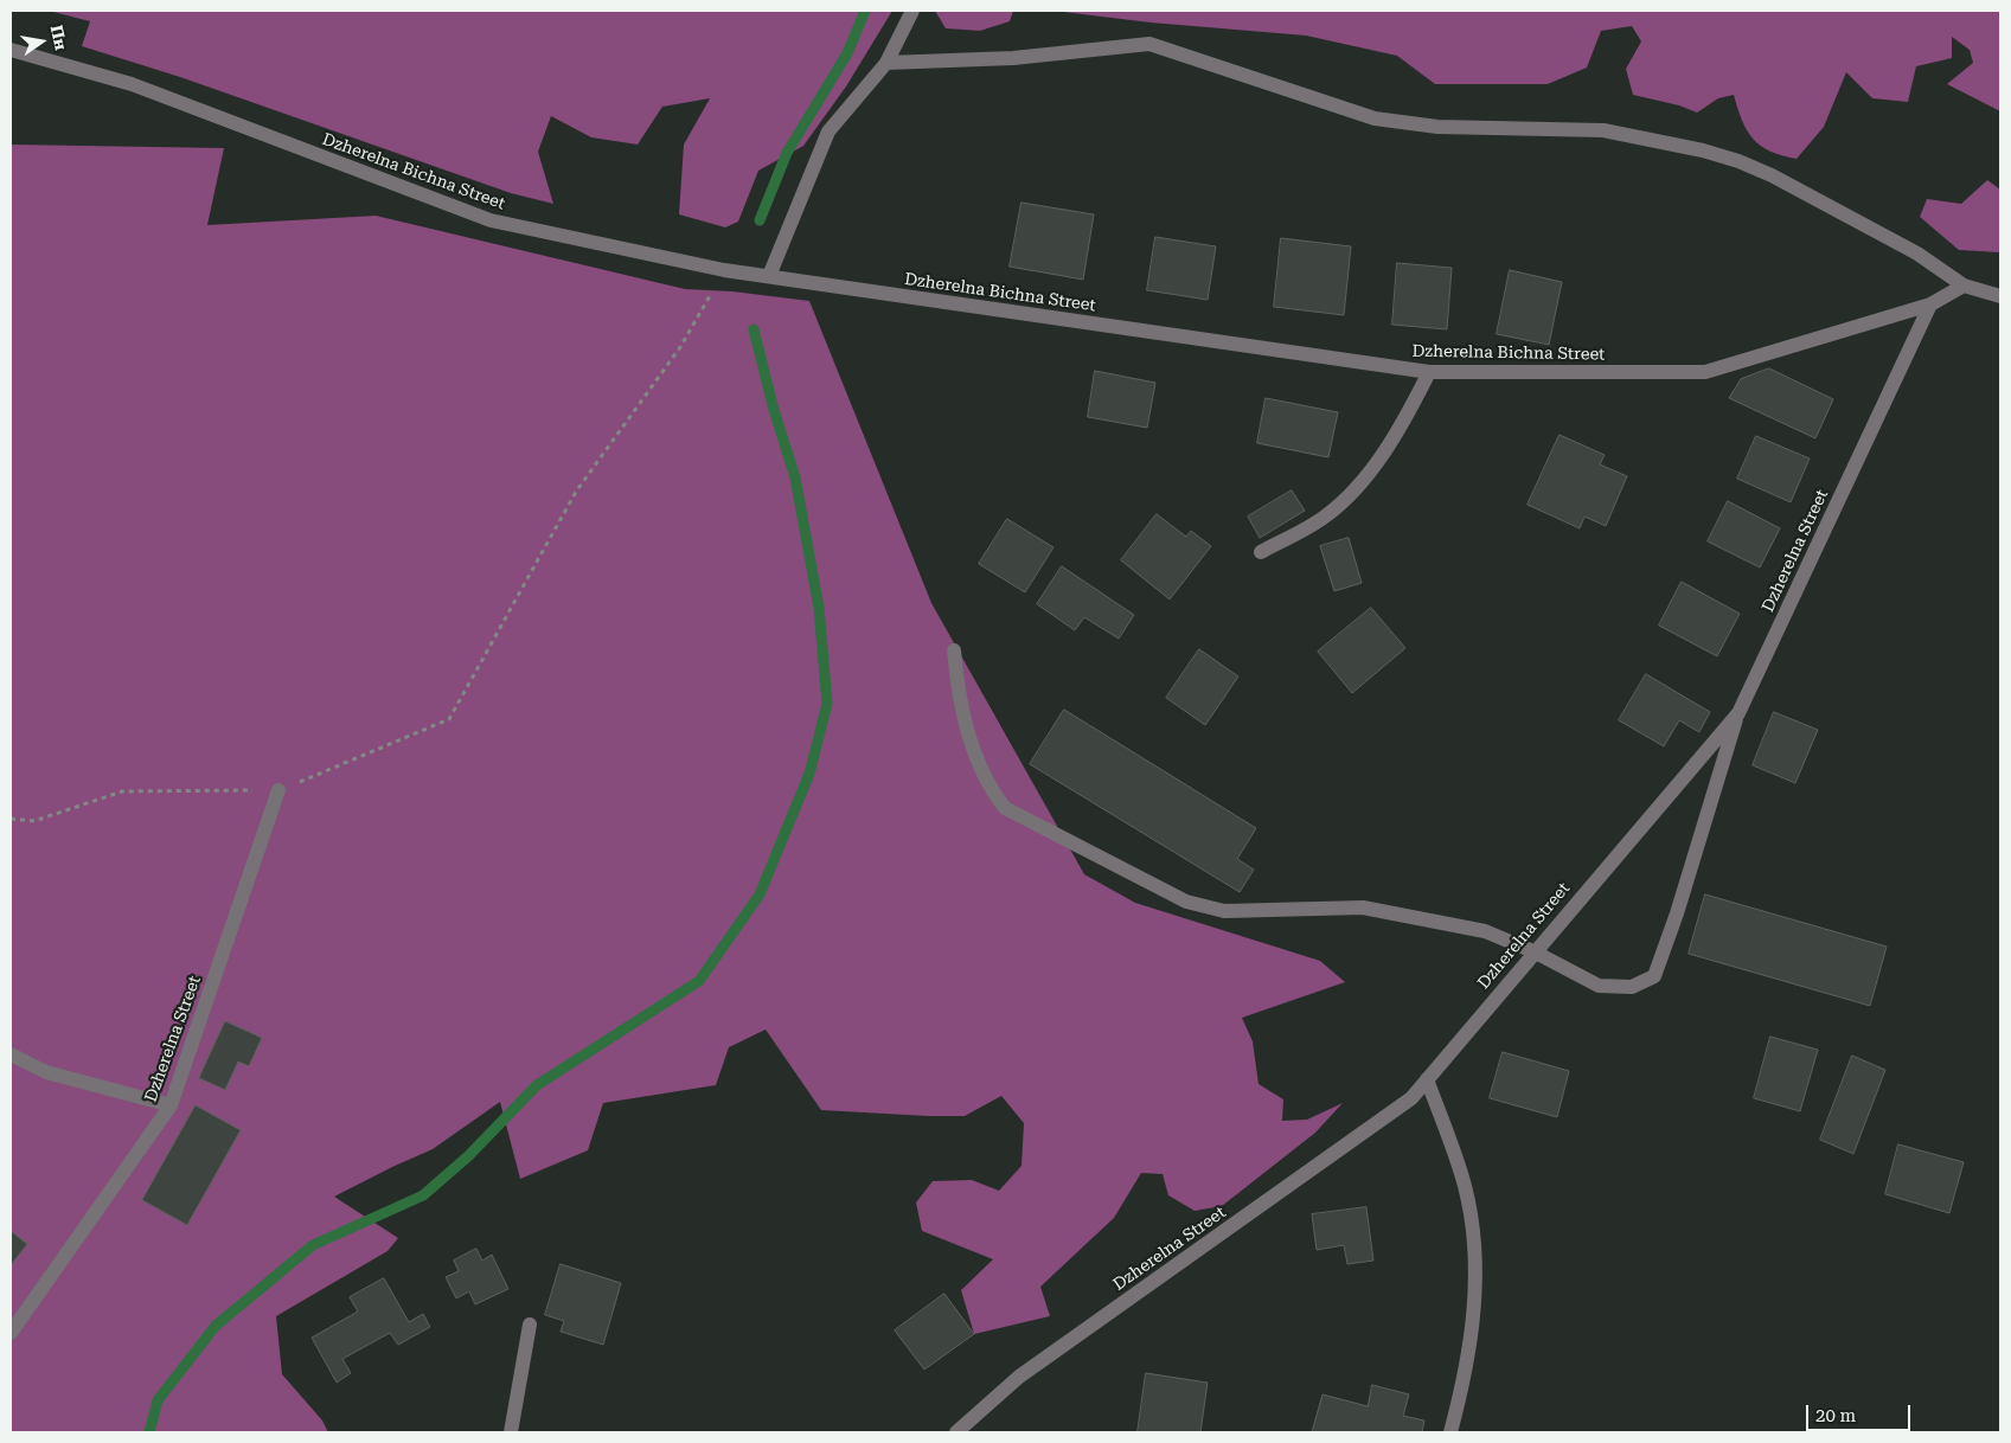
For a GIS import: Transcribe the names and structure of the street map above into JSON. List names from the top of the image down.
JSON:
{
  "streets": {
    "street": ["Dzherelna Bichna Street", "Dzherelna Street"]
  },
  "crossings": [
    ["Dzherelna Bichna Street", "Dzherelna Street"]
  ],
  "scale_bar": "20 m",
  "north": "right"
}
